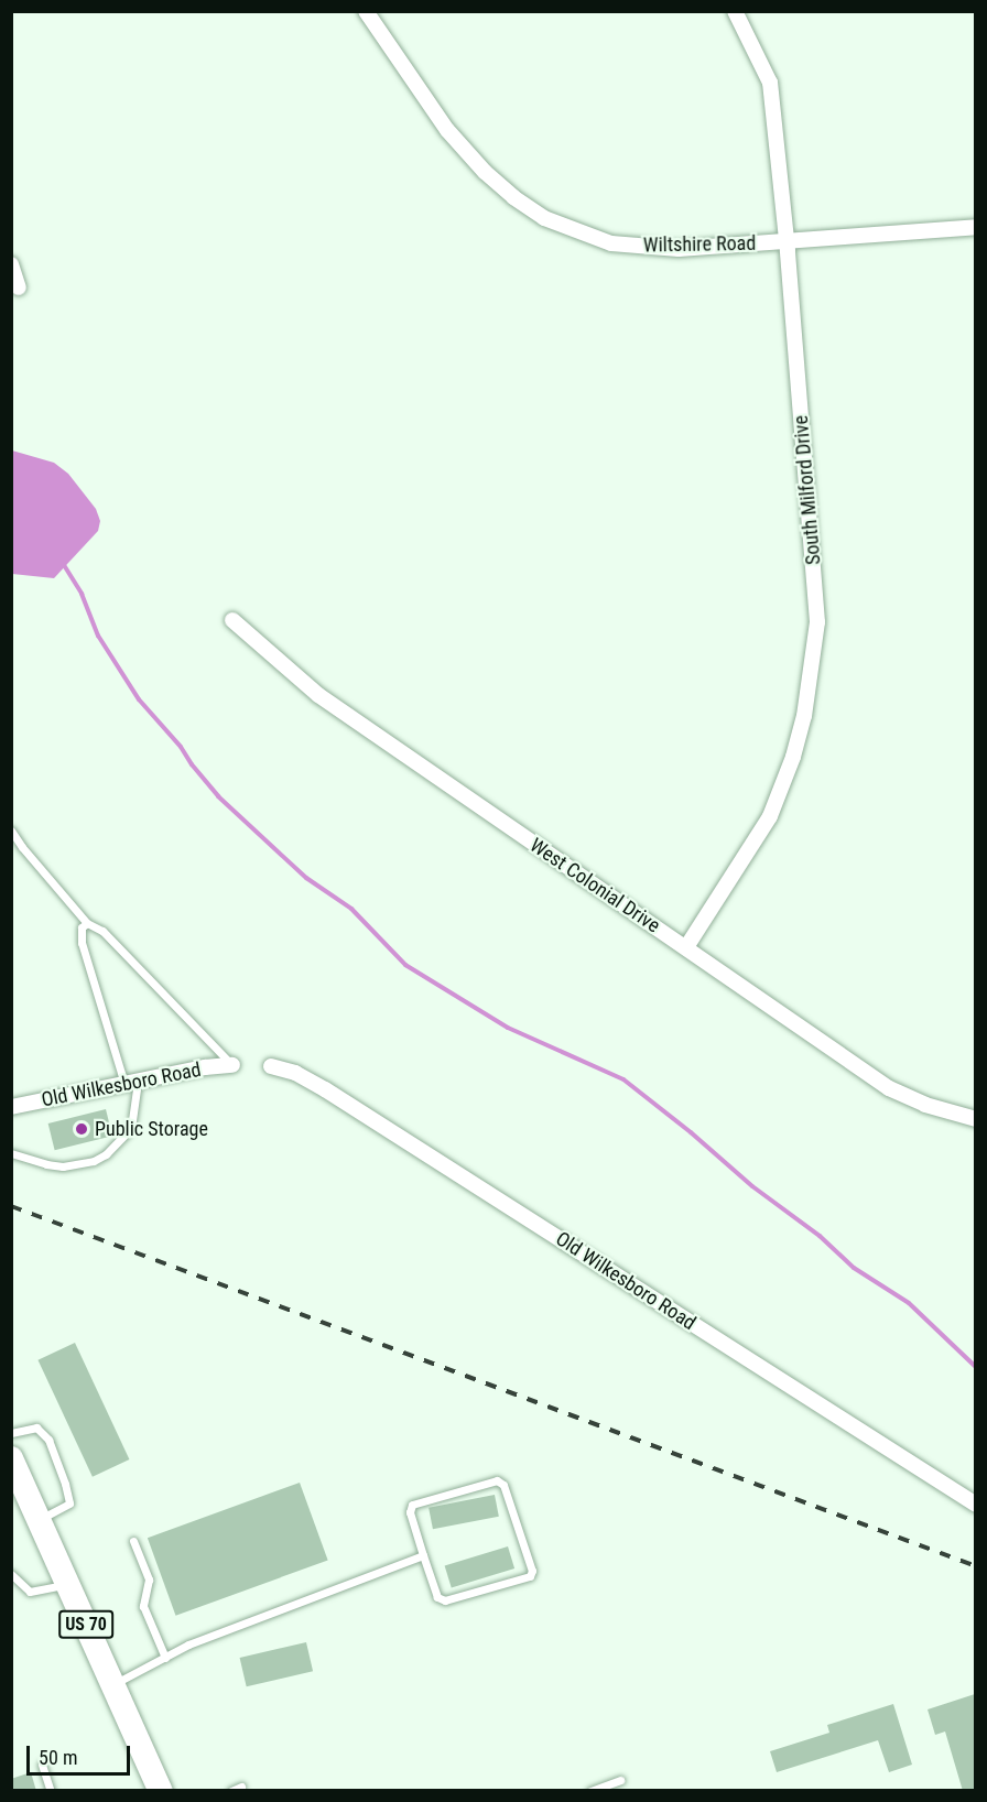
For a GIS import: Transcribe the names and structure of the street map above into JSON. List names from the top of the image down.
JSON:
{
  "streets": {
    "highway": ["US 70"],
    "street": [
      "Wiltshire Road",
      "South Milford Drive",
      "West Colonial Drive",
      "Old Wilkesboro Road"
    ]
  },
  "crossings": [
    ["Wiltshire Road", "South Milford Drive"],
    ["South Milford Drive", "West Colonial Drive"]
  ],
  "places": ["Public Storage"],
  "scale_bar": "50 m"
}
